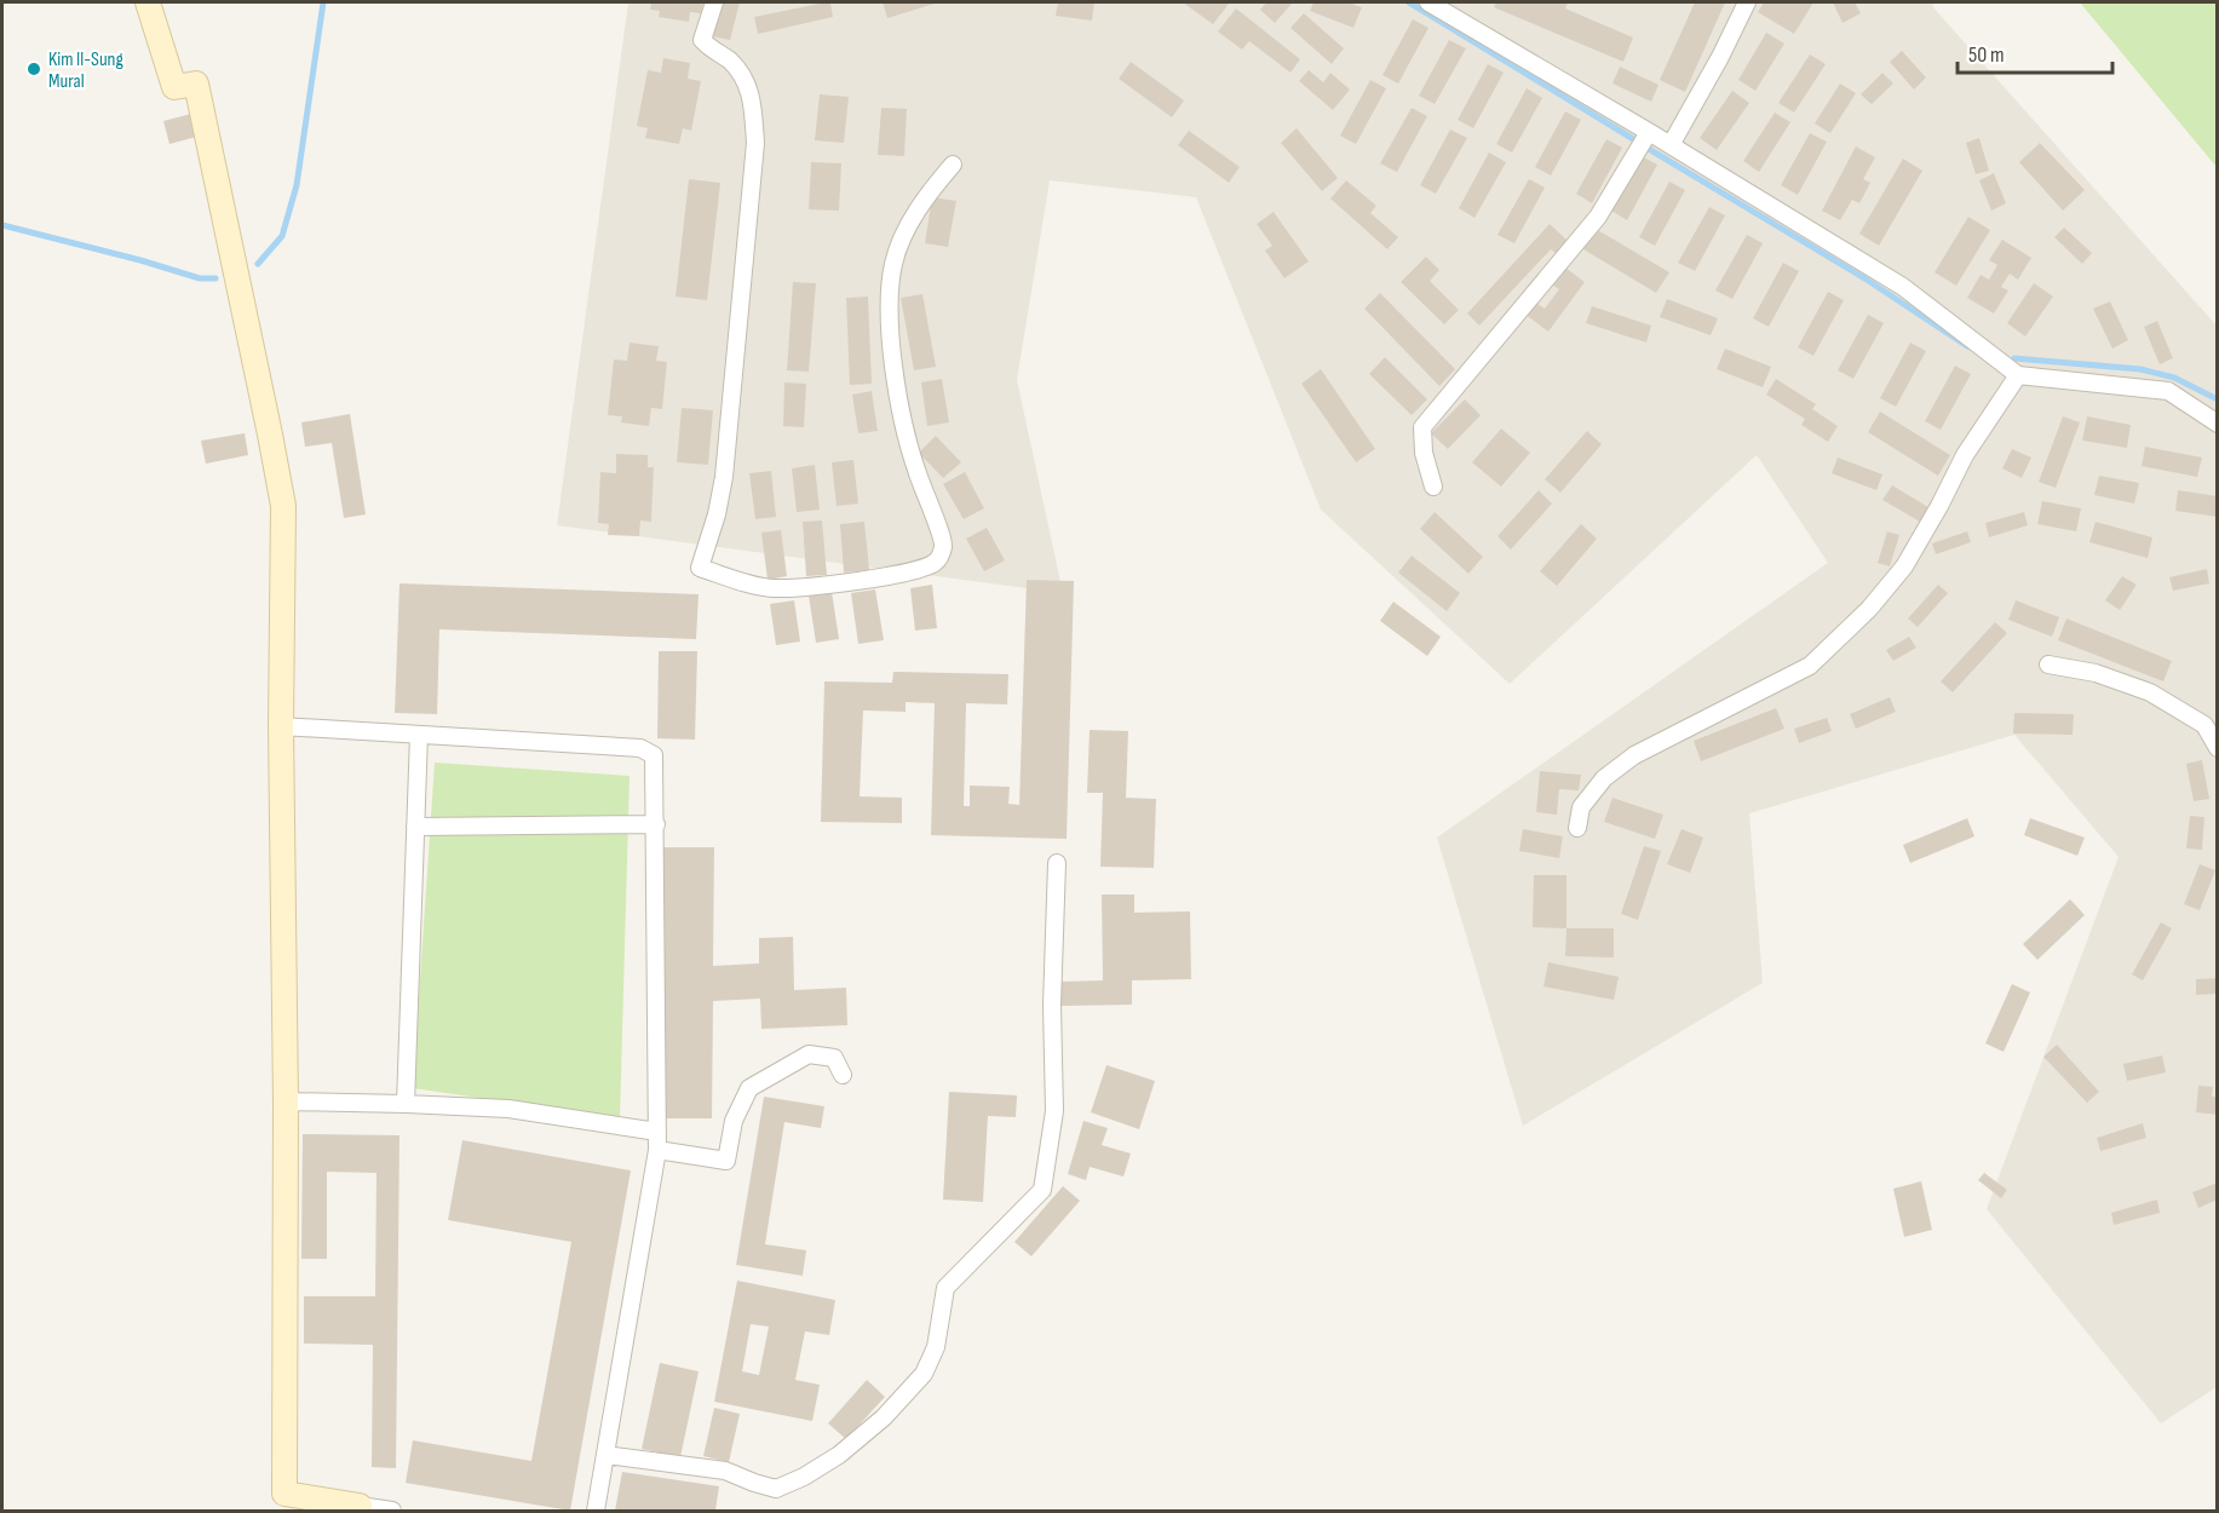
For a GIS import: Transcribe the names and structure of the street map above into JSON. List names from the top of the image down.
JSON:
{
  "places": ["Kim Il-Sung Mural"],
  "scale_bar": "50 m"
}
